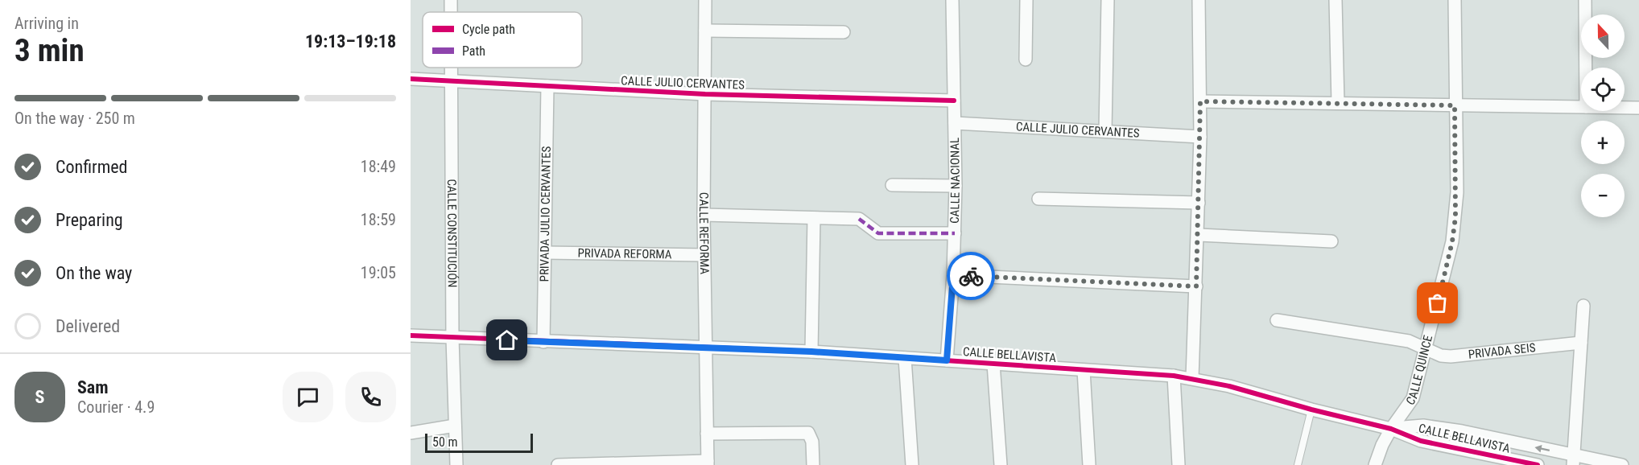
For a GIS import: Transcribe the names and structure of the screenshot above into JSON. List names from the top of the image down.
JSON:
{
  "streets": {
    "street": [
      "CALLE JULIO CERVANTES",
      "CALLE NACIONAL",
      "PRIVADA JULIO CERVANTES",
      "CALLE CONSTITUCIÓN",
      "CALLE REFORMA",
      "PRIVADA REFORMA",
      "PRIVADA SEIS",
      "CALLE BELLAVISTA",
      "CALLE QUINCE"
    ]
  },
  "crossings": [
    ["CALLE JULIO CERVANTES", "CALLE NACIONAL"],
    ["CALLE JULIO CERVANTES", "PRIVADA JULIO CERVANTES"],
    ["CALLE JULIO CERVANTES", "CALLE CONSTITUCIÓN"],
    ["CALLE JULIO CERVANTES", "CALLE REFORMA"],
    ["CALLE NACIONAL", "CALLE BELLAVISTA"],
    ["PRIVADA JULIO CERVANTES", "PRIVADA REFORMA"],
    ["PRIVADA JULIO CERVANTES", "CALLE BELLAVISTA"],
    ["CALLE CONSTITUCIÓN", "CALLE BELLAVISTA"],
    ["CALLE REFORMA", "PRIVADA REFORMA"],
    ["CALLE REFORMA", "CALLE BELLAVISTA"],
    ["PRIVADA SEIS", "CALLE QUINCE"],
    ["CALLE BELLAVISTA", "CALLE QUINCE"]
  ],
  "legend": ["Cycle path", "Path"],
  "scale_bar": "50 m",
  "north": "top",
  "page": {
    "heading": ["3 min", "Arriving in", "19:13–19:18"],
    "panel": ["Sam", "Courier · 4.9"],
    "map_buttons": ["+", "−"],
    "bar": "On the way · 250 m",
    "list": [
      ["Confirmed", "18:49"],
      ["Preparing", "18:59"],
      ["On the way", "19:05"],
      "Delivered"
    ],
    "round": "S",
    "scale": "50 m"
  }
}
